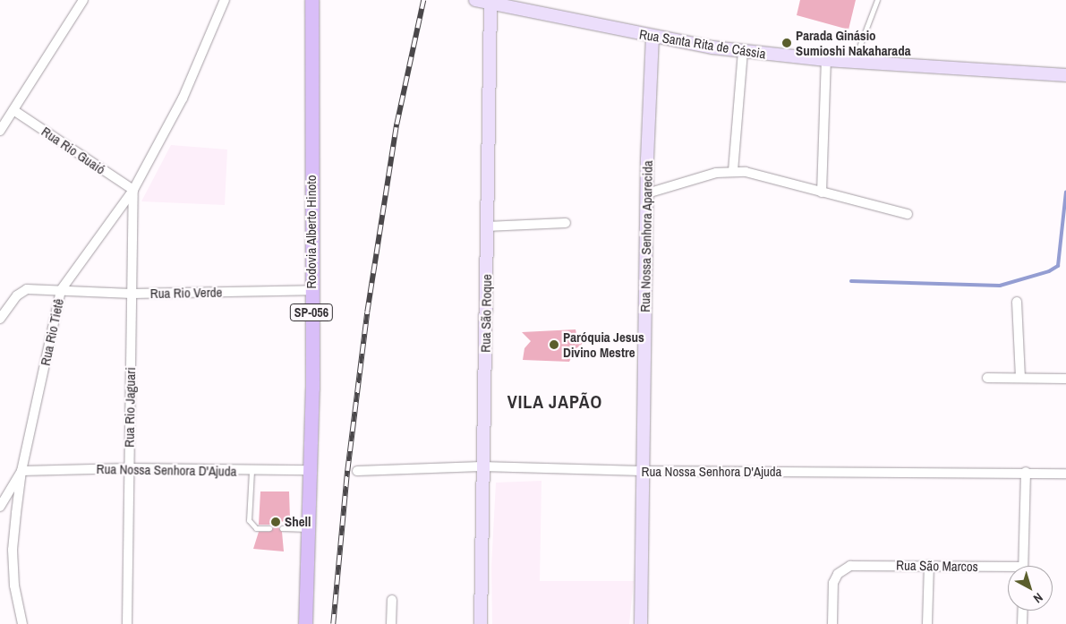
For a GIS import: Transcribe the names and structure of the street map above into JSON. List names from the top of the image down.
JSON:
{
  "streets": {
    "main road": ["Rodovia Alberto Hinoto", "SP-056"],
    "street": [
      "Rua Santa Rita de Cássia",
      "Rua Rio Guaió",
      "Rua Nossa Senhora Aparecida",
      "Rua Rio Verde",
      "Rua São Roque",
      "Rua Rio Tietê",
      "Rua Rio Jaguari",
      "Rua Nossa Senhora D'Ajuda",
      "Rua São Marcos"
    ]
  },
  "crossings": [
    ["Rua Santa Rita de Cássia", "Rua Nossa Senhora Aparecida"],
    ["Rua Santa Rita de Cássia", "Rua São Roque"],
    ["Rua Rio Guaió", "Rua Rio Tietê"],
    ["Rua Rio Guaió", "Rua Rio Jaguari"],
    ["Rodovia Alberto Hinoto", "Rua Rio Verde"],
    ["Rodovia Alberto Hinoto", "Rua Nossa Senhora D'Ajuda"],
    ["Rua Nossa Senhora Aparecida", "Rua Nossa Senhora D'Ajuda"],
    ["Rua Rio Verde", "Rua Rio Tietê"],
    ["Rua Rio Verde", "Rua Rio Jaguari"],
    ["Rua São Roque", "Rua Nossa Senhora D'Ajuda"],
    ["Rua Rio Tietê", "Rua Rio Jaguari"],
    ["Rua Rio Tietê", "Rua Nossa Senhora D'Ajuda"],
    ["Rua Rio Jaguari", "Rua Nossa Senhora D'Ajuda"]
  ],
  "districts": ["VILA JAPÃO"],
  "places": ["Parada Ginásio Sumioshi Nakaharada", "Paróquia Jesus Divino Mestre", "Shell"],
  "north": "bottom right"
}
